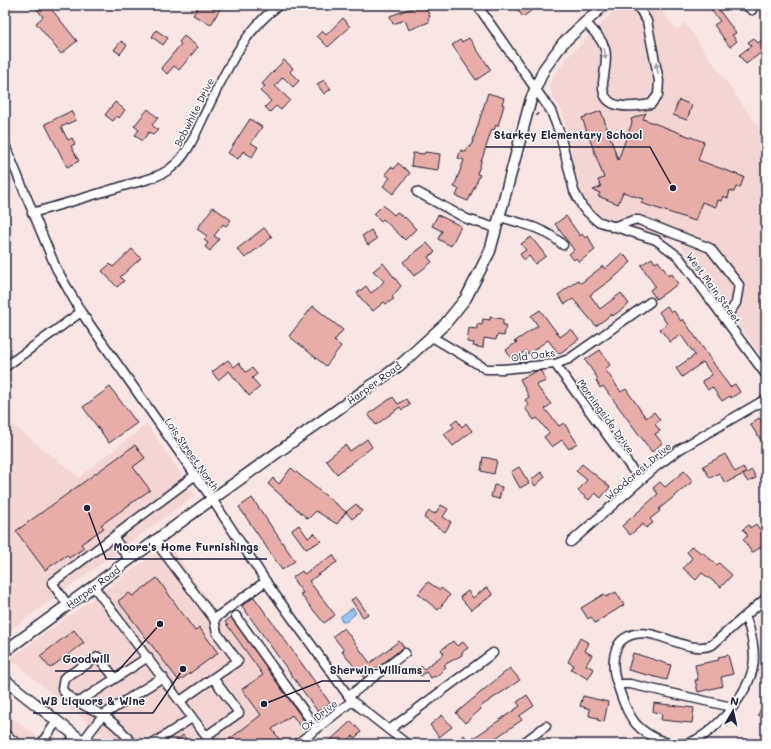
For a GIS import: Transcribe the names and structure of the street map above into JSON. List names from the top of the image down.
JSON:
{
  "streets": {
    "main road": ["Harper Road"],
    "street": [
      "Bobwhite Drive",
      "West Main Street",
      "Old Oaks",
      "Morningside Drive",
      "Lois Street North",
      "Woodcrest Drive",
      "Ox Drive"
    ]
  },
  "crossings": [
    ["Bobwhite Drive", "Lois Street North"],
    ["West Main Street", "Harper Road"],
    ["Old Oaks", "Harper Road"],
    ["Old Oaks", "Morningside Drive"],
    ["Harper Road", "Lois Street North"],
    ["Morningside Drive", "Woodcrest Drive"],
    ["Lois Street North", "Ox Drive"]
  ],
  "places": [
    "Starkey Elementary School",
    "Moore's Home Furnishings",
    "Goodwill",
    "WB Liquors & Wine",
    "Sherwin-Williams"
  ],
  "north": "top"
}
